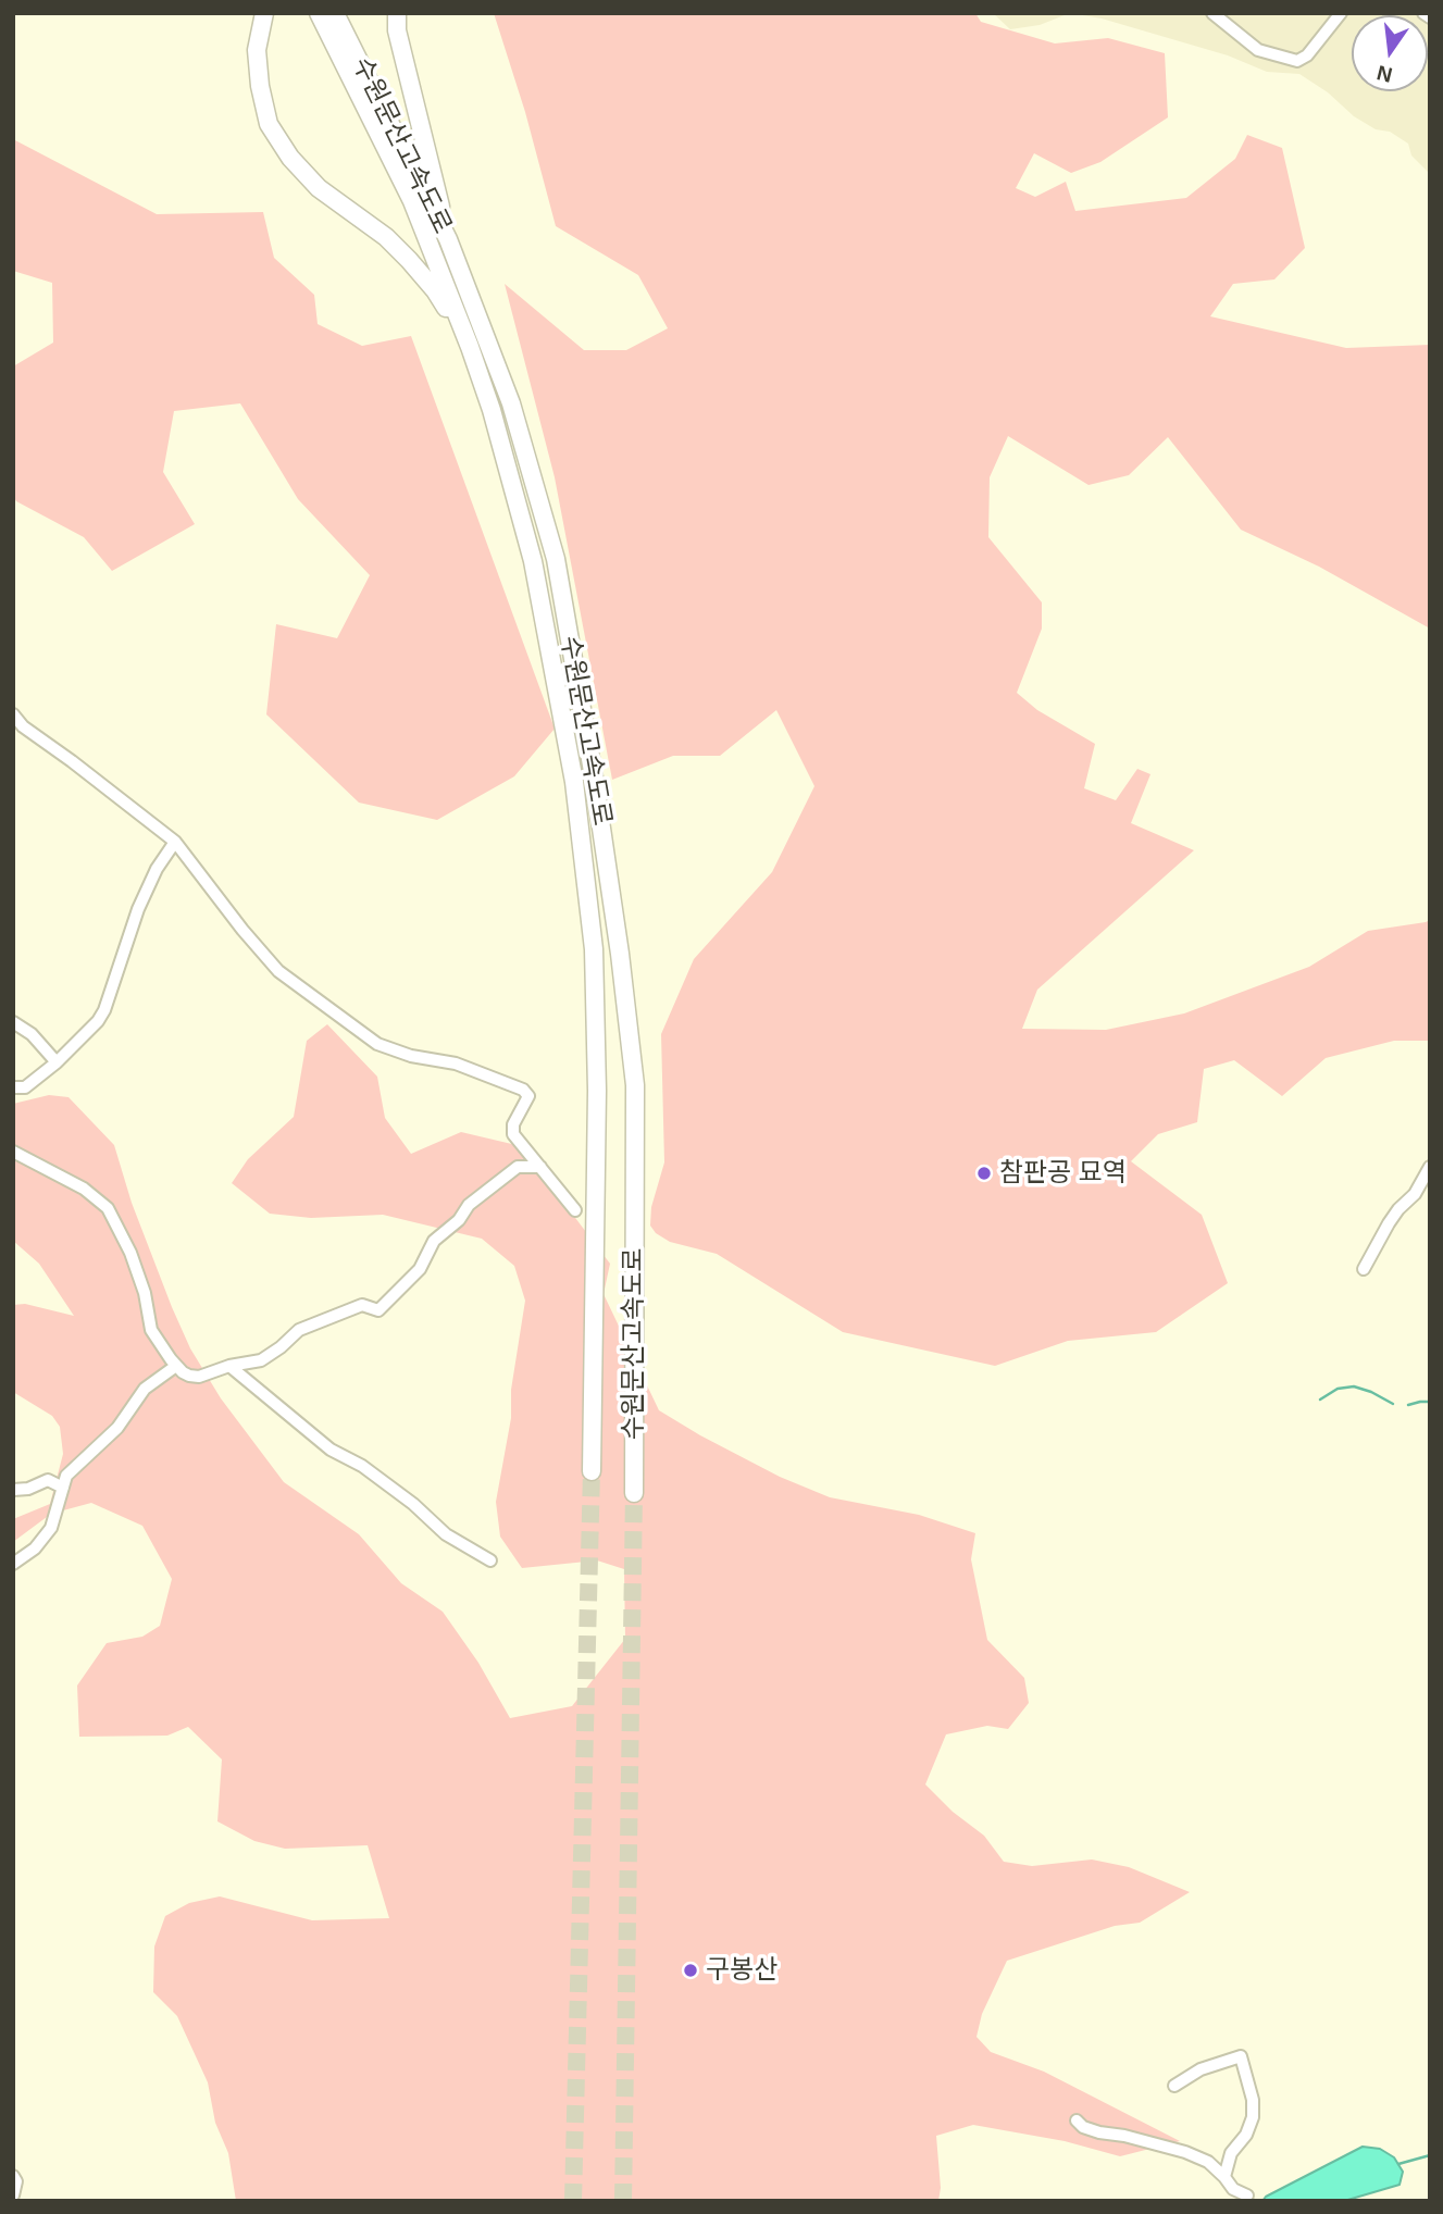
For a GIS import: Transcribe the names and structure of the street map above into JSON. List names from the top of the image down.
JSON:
{
  "streets": {
    "highway": ["수원문산고속도로"]
  },
  "places": ["참판공 묘역", "구봉산"],
  "north": "bottom"
}
